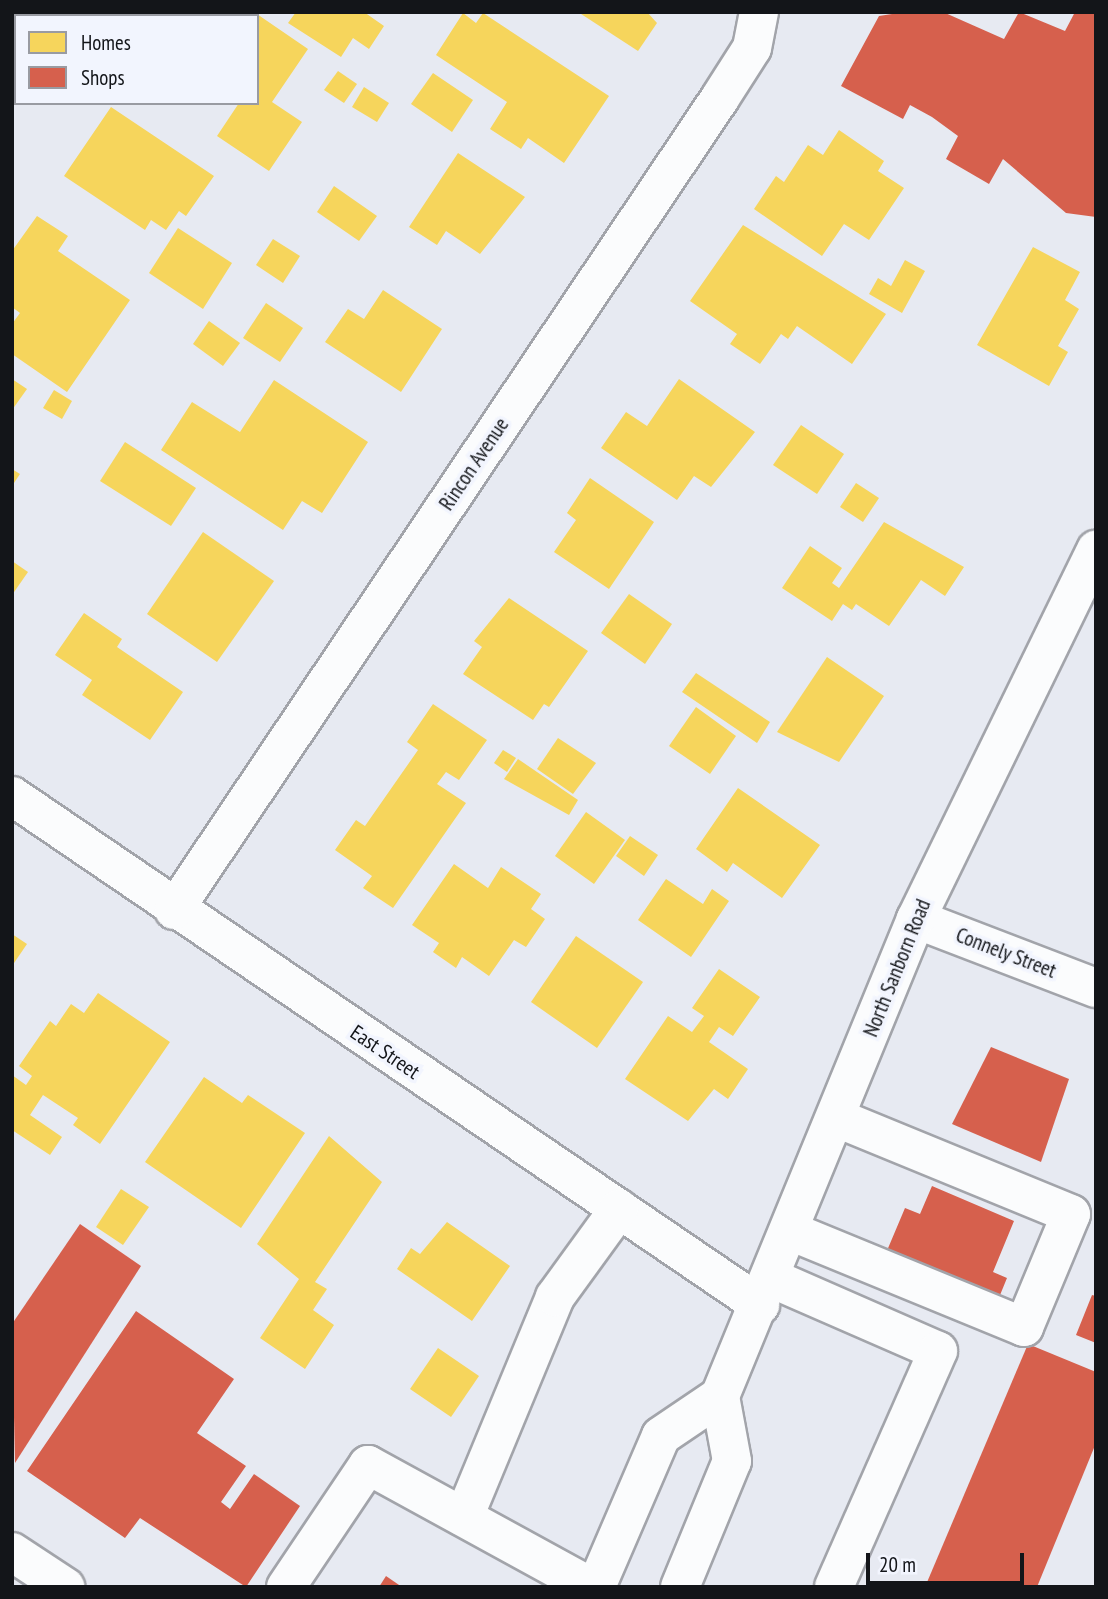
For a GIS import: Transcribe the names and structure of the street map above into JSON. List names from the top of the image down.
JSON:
{
  "streets": {
    "street": [
      "Rincon Avenue",
      "Connely Street",
      "North Sanborn Road",
      "East Street"
    ]
  },
  "crossings": [
    ["Rincon Avenue", "East Street"],
    ["Connely Street", "North Sanborn Road"],
    ["North Sanborn Road", "East Street"]
  ],
  "legend": ["Homes", "Shops"],
  "scale_bar": "20 m"
}
